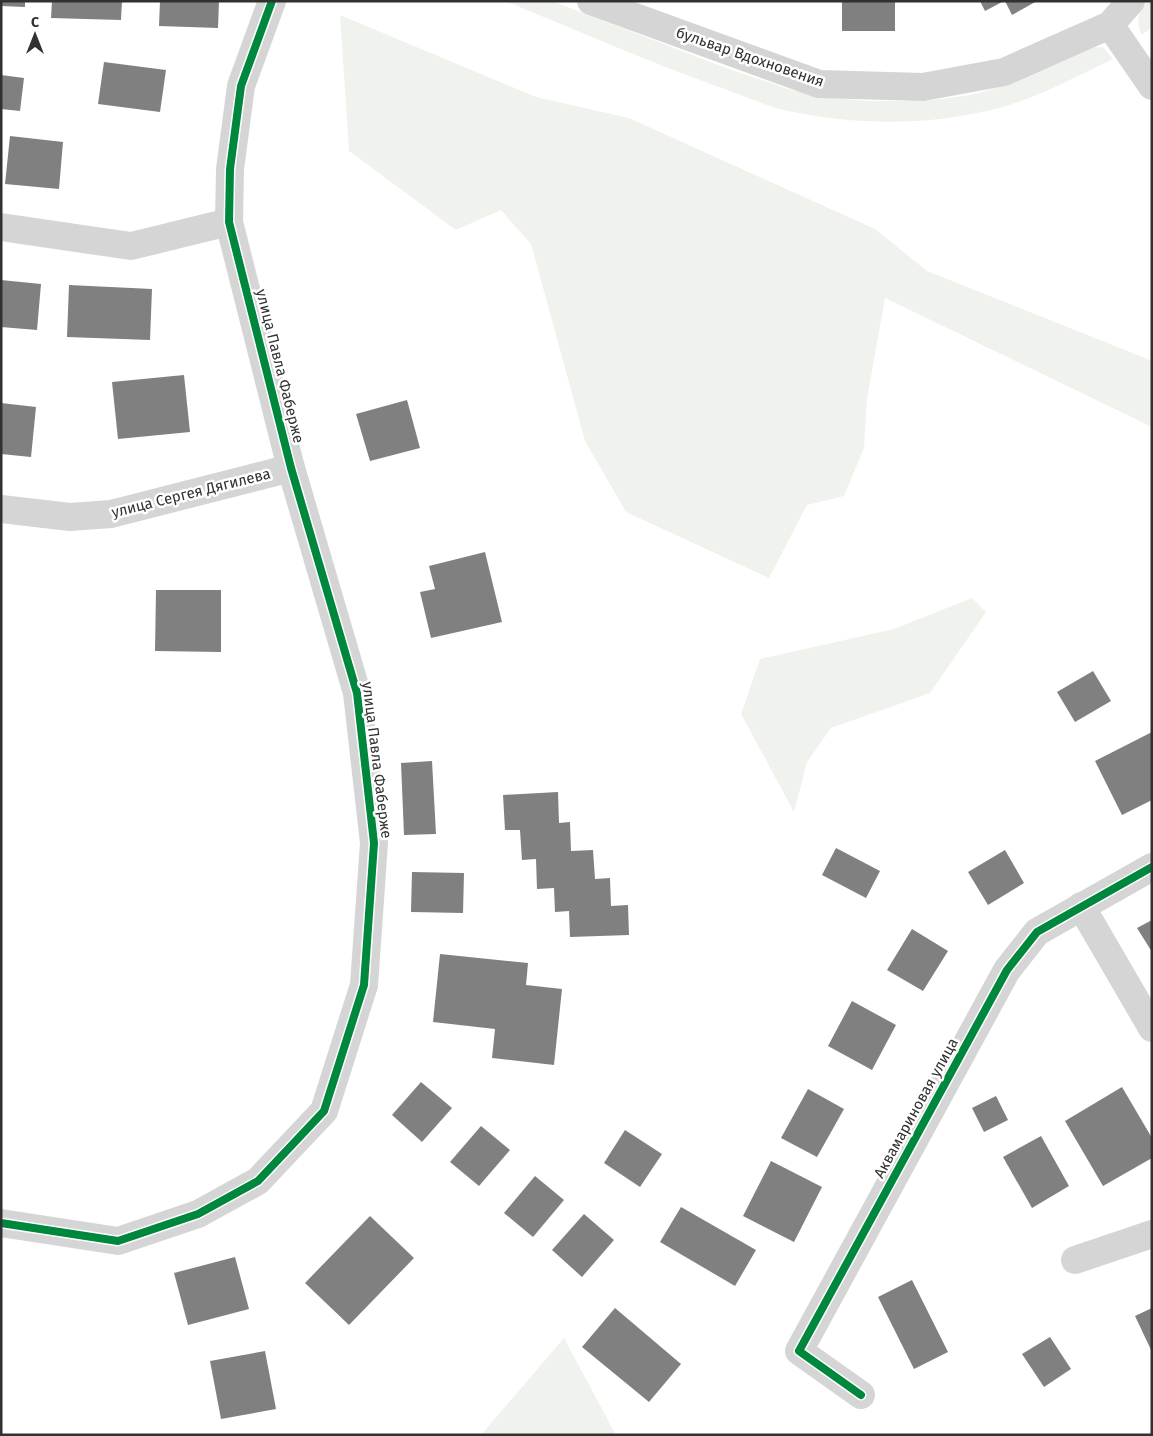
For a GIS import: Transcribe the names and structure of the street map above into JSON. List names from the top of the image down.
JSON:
{
  "streets": {
    "street": [
      "бульвар Вдохновения",
      "улица Павла Фаберже",
      "улица Сергея Дягилева",
      "Аквамариновая улица"
    ]
  },
  "crossings": [
    ["улица Павла Фаберже", "улица Сергея Дягилева"]
  ],
  "north": "top"
}
